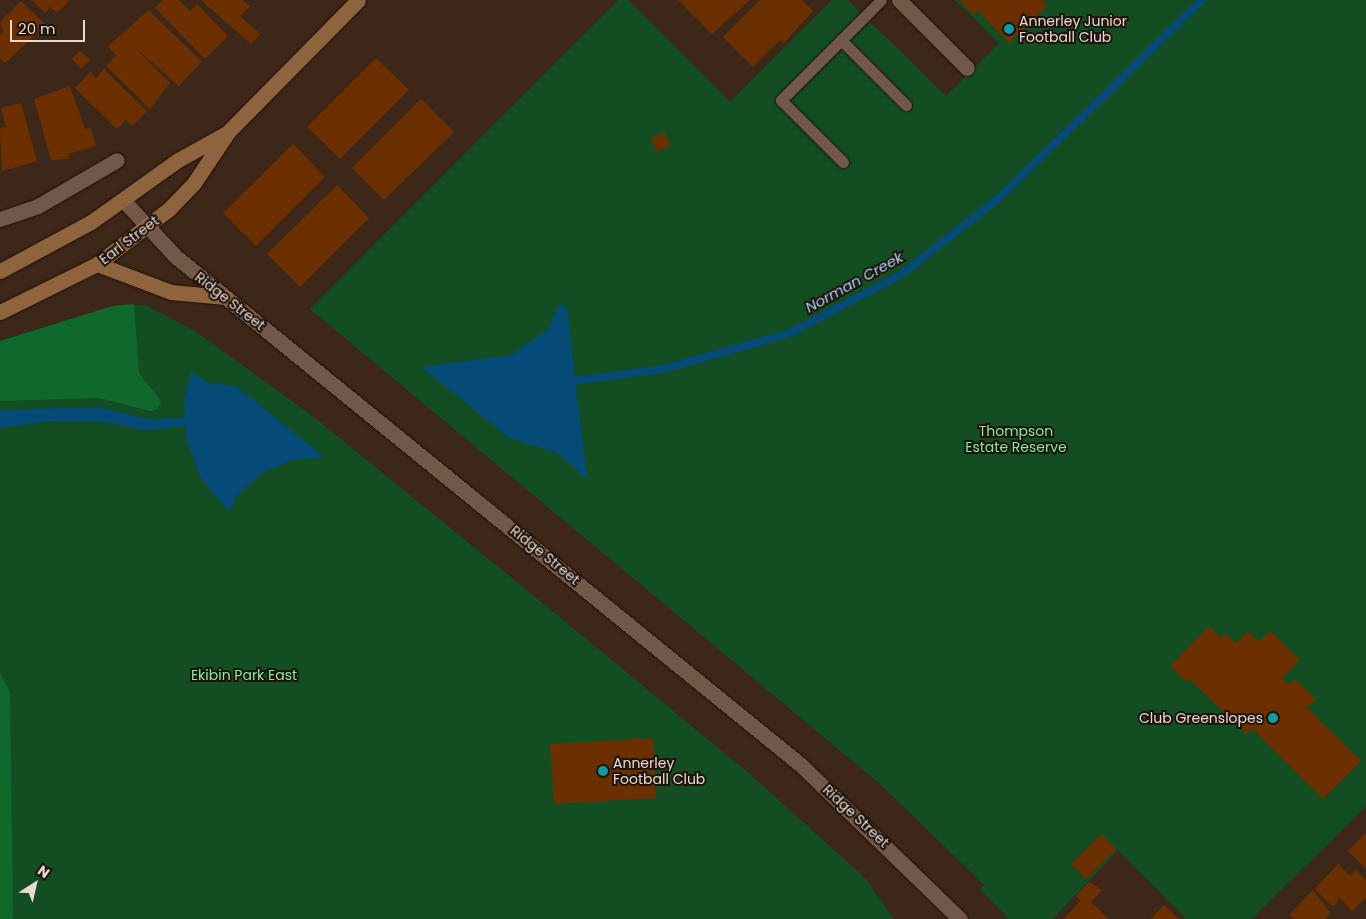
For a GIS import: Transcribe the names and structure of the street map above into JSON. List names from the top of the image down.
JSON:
{
  "streets": {
    "main road": ["Earl Street"],
    "street": ["Ridge Street"]
  },
  "crossings": [
    ["Earl Street", "Ridge Street"]
  ],
  "water": ["Norman Creek"],
  "parks": ["Thompson Estate Reserve", "Ekibin Park East"],
  "places": ["Annerley Junior Football Club", "Club Greenslopes", "Annerley Football Club"],
  "scale_bar": "20 m",
  "north": "top right"
}
